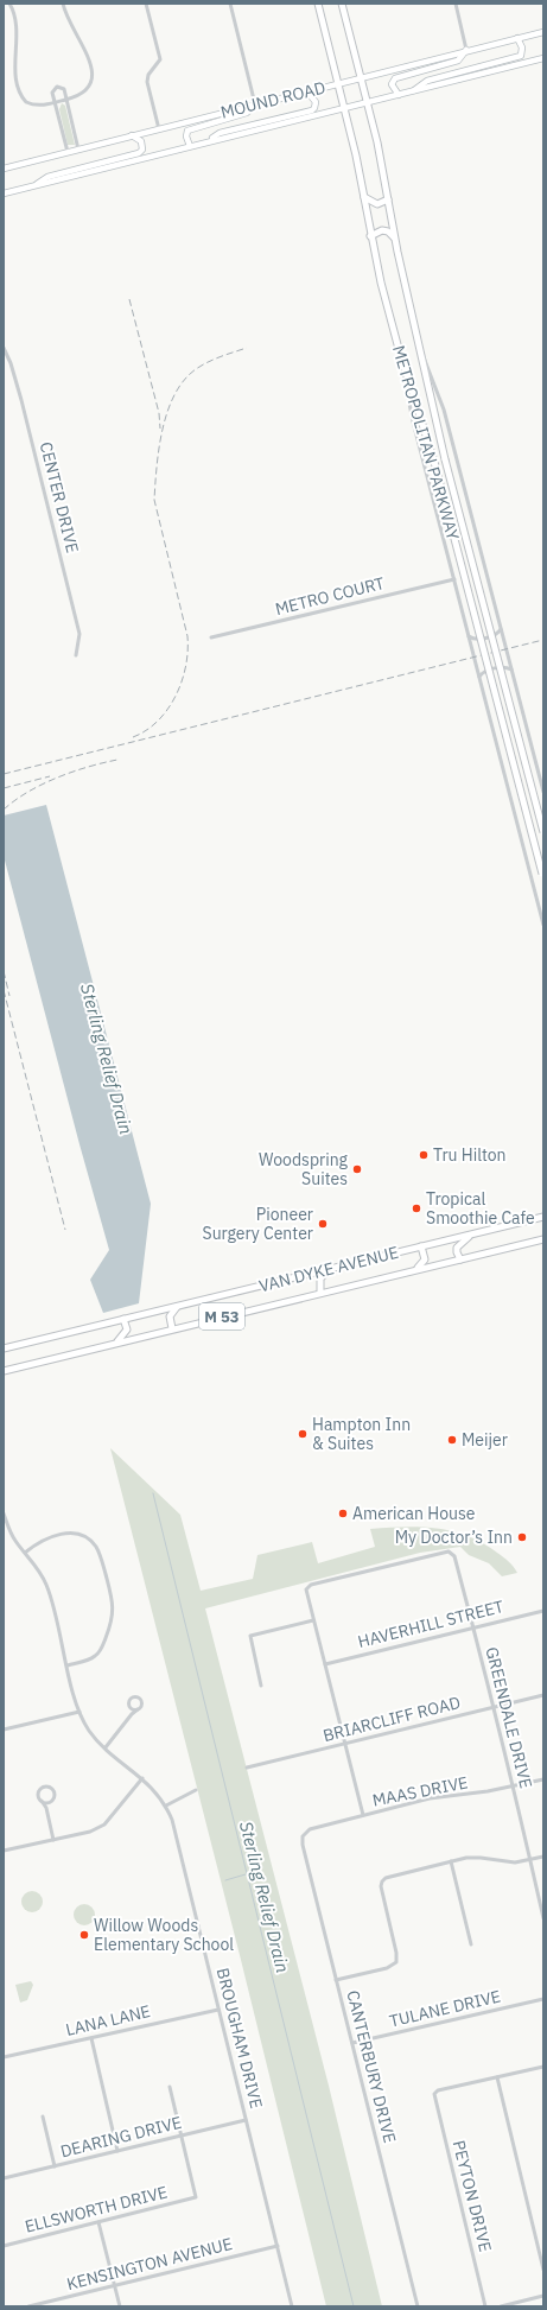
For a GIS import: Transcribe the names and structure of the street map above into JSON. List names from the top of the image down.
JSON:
{
  "streets": {
    "main road": [
      "MOUND ROAD",
      "METROPOLITAN PARKWAY",
      "VAN DYKE AVENUE",
      "M 53"
    ],
    "street": [
      "CENTER DRIVE",
      "METRO COURT",
      "HAVERHILL STREET",
      "GREENDALE DRIVE",
      "BRIARCLIFF ROAD",
      "MAAS DRIVE",
      "TULANE DRIVE",
      "LANA LANE",
      "BROUGHAM DRIVE",
      "CANTERBURY DRIVE",
      "DEARING DRIVE",
      "PEYTON DRIVE",
      "ELLSWORTH DRIVE",
      "KENSINGTON AVENUE"
    ]
  },
  "crossings": [
    ["MOUND ROAD", "METROPOLITAN PARKWAY"],
    ["HAVERHILL STREET", "GREENDALE DRIVE"],
    ["GREENDALE DRIVE", "BRIARCLIFF ROAD"],
    ["GREENDALE DRIVE", "MAAS DRIVE"],
    ["MAAS DRIVE", "CANTERBURY DRIVE"],
    ["TULANE DRIVE", "CANTERBURY DRIVE"],
    ["LANA LANE", "BROUGHAM DRIVE"],
    ["BROUGHAM DRIVE", "DEARING DRIVE"],
    ["BROUGHAM DRIVE", "KENSINGTON AVENUE"],
    ["DEARING DRIVE", "ELLSWORTH DRIVE"]
  ],
  "water": ["Sterling Relief Drain"],
  "places": [
    "Tru Hilton",
    "Woodspring Suites",
    "Tropical Smoothie Cafe",
    "Pioneer Surgery Center",
    "Hampton Inn & Suites",
    "Meijer",
    "American House",
    "My Doctor’s Inn",
    "Willow Woods Elementary School"
  ]
}
